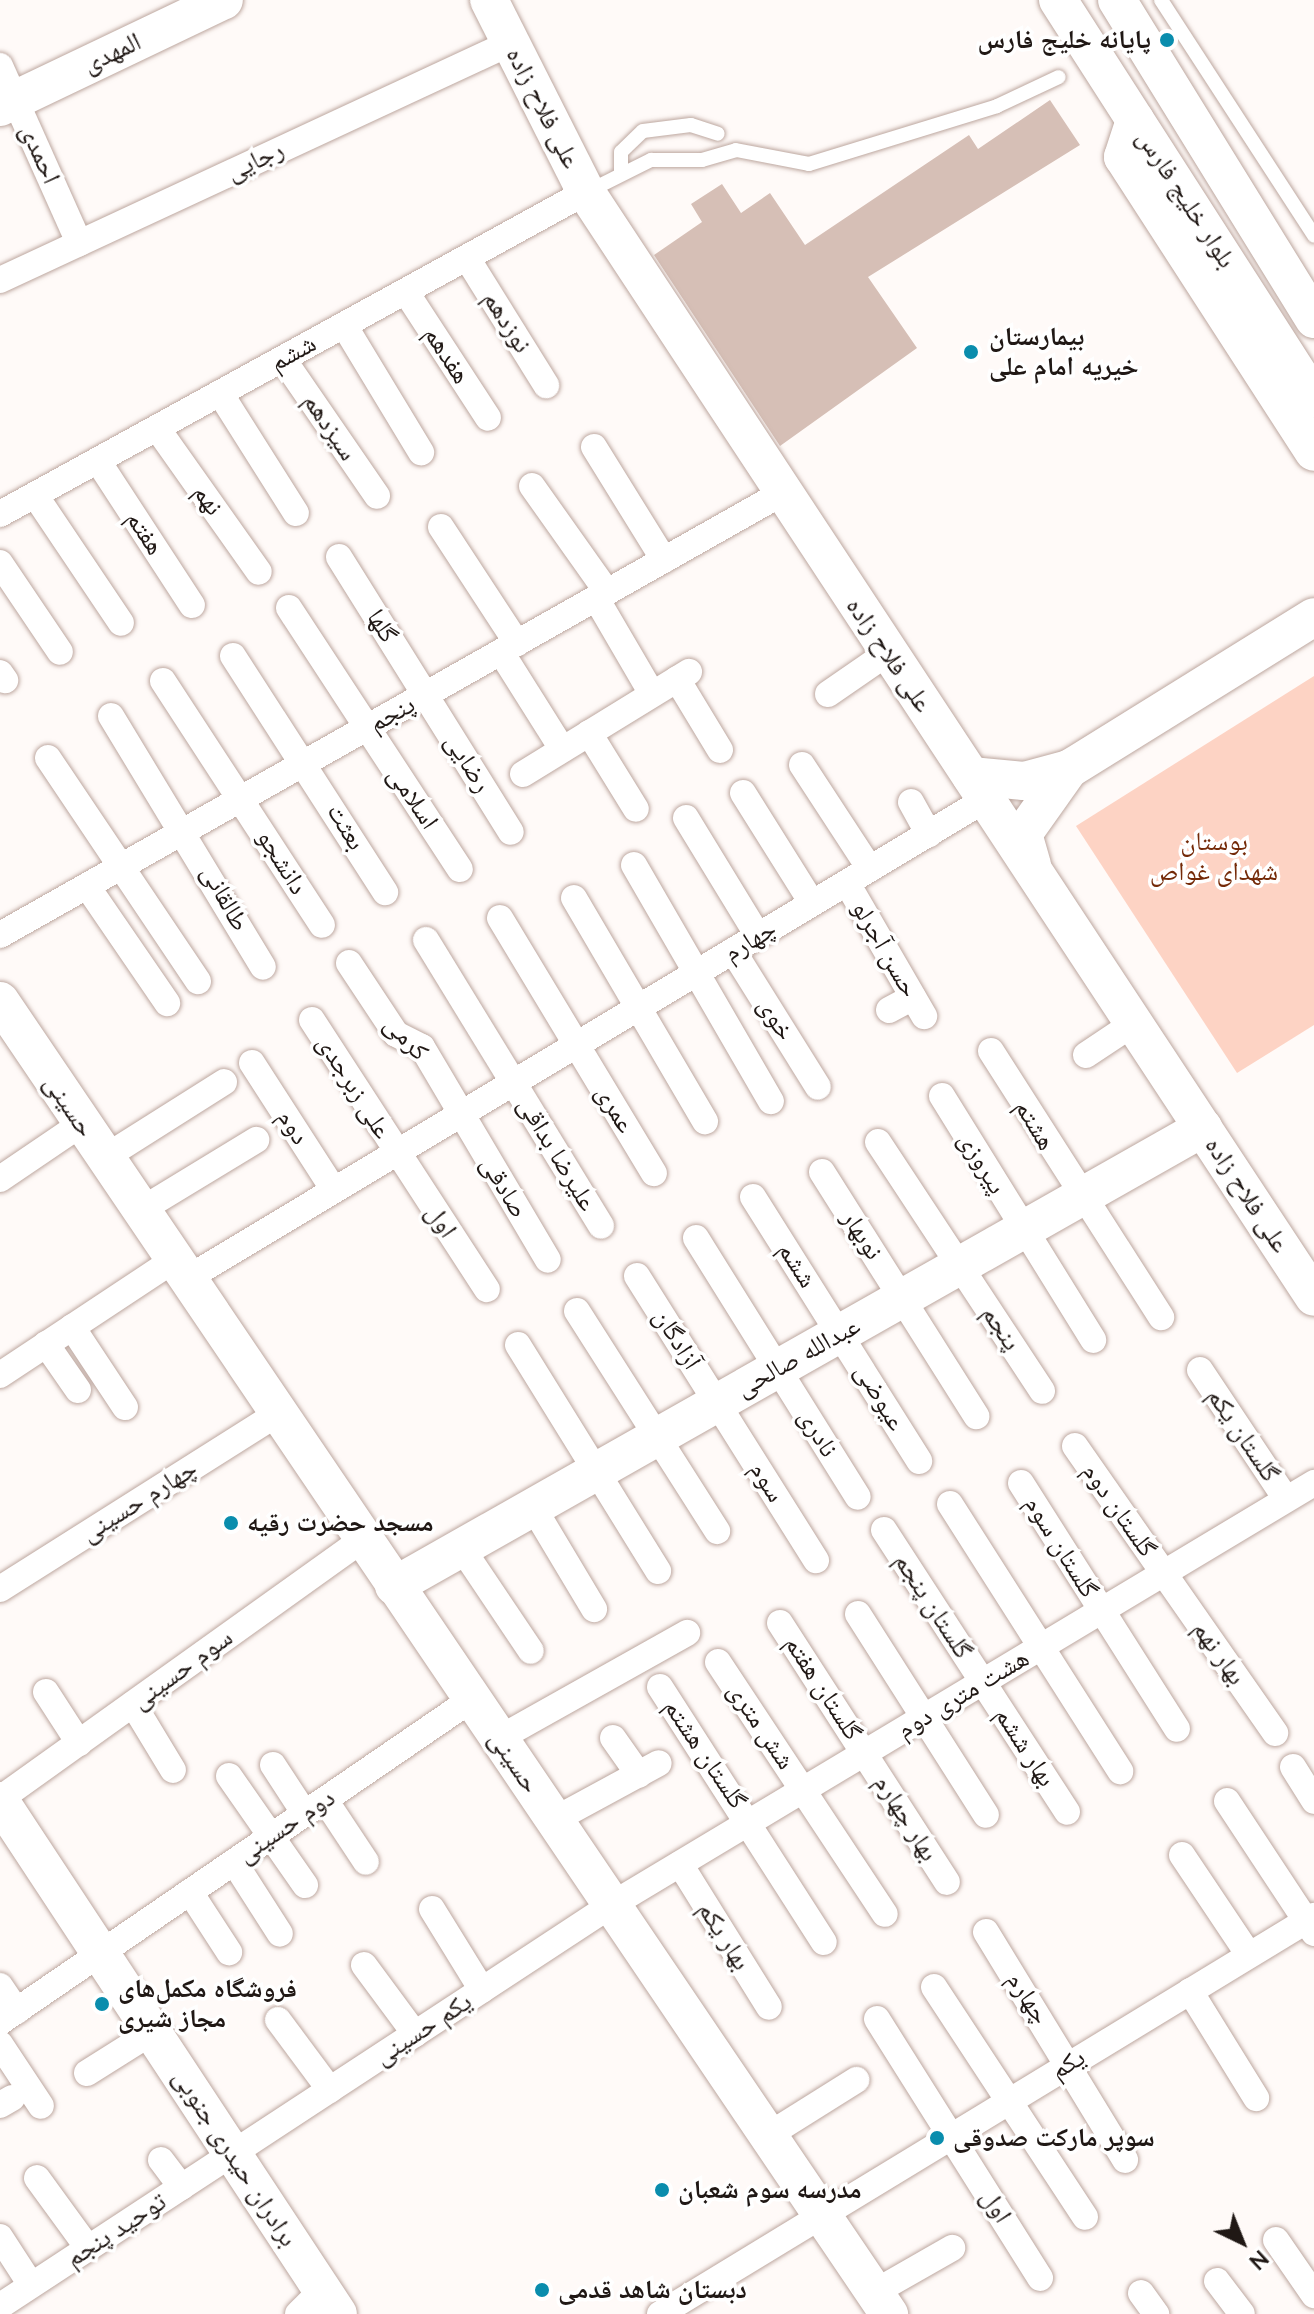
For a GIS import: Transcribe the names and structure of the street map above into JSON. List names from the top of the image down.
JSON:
{
  "streets": {
    "street": [
      "المهدی",
      "علی فلاح زاده",
      "احمدی",
      "رجایی",
      "بلوار خلیج فارس",
      "نوزدهم",
      "ششم",
      "هفدهم",
      "سیزدهم",
      "نهم",
      "هفتم",
      "گلها",
      "پنجم",
      "رضایی",
      "اسلامی",
      "بعثت",
      "دانشجو",
      "طالقانی",
      "چهارم",
      "حسن آجرلو",
      "خوی",
      "کرمی",
      "علی زبرجدی",
      "حسینی",
      "عمری",
      "هشتم",
      "دوم",
      "علیرضا بداقی",
      "پیروزی",
      "صادقی",
      "اول",
      "نوبهار",
      "آزادگان",
      "عبدالله صالحی",
      "عیوضی",
      "نادری",
      "گلستان یکم",
      "سوم",
      "چهارم حسینی",
      "گلستان دوم",
      "گلستان سوم",
      "گلستان پنجم",
      "بهار نهم",
      "سوم حسینی",
      "گلستان هفتم",
      "هشت متری دوم",
      "شش متری",
      "بهار ششم",
      "گلستان هشتم",
      "بهار چهارم",
      "دوم حسینی",
      "بهار یکم",
      "یکم حسینی",
      "یکم",
      "برادران حیدری جنوبی",
      "توحید پنجم"
    ]
  },
  "crossings": [
    ["المهدی", "احمدی"],
    ["علی فلاح زاده", "رجایی"],
    ["علی فلاح زاده", "ششم"],
    ["علی فلاح زاده", "پنجم"],
    ["علی فلاح زاده", "چهارم"],
    ["علی فلاح زاده", "عبدالله صالحی"],
    ["احمدی", "رجایی"],
    ["نوزدهم", "ششم"],
    ["ششم", "هفدهم"],
    ["ششم", "سیزدهم"],
    ["ششم", "نهم"],
    ["ششم", "هفتم"],
    ["ششم", "عبدالله صالحی"],
    ["ششم", "عیوضی"],
    ["گلها", "پنجم"],
    ["گلها", "رضایی"],
    ["پنجم", "رضایی"],
    ["پنجم", "اسلامی"],
    ["پنجم", "بعثت"],
    ["پنجم", "دانشجو"],
    ["پنجم", "طالقانی"],
    ["پنجم", "عبدالله صالحی"],
    ["چهارم", "حسن آجرلو"],
    ["چهارم", "خوی"],
    ["چهارم", "کرمی"],
    ["چهارم", "علی زبرجدی"],
    ["چهارم", "حسینی"],
    ["چهارم", "عمری"],
    ["چهارم", "دوم"],
    ["چهارم", "علیرضا بداقی"],
    ["چهارم", "صادقی"],
    ["چهارم", "اول"],
    ["چهارم", "یکم"],
    ["کرمی", "صادقی"],
    ["علی زبرجدی", "اول"],
    ["حسینی", "عبدالله صالحی"],
    ["حسینی", "چهارم حسینی"],
    ["حسینی", "سوم حسینی"],
    ["حسینی", "هشت متری دوم"],
    ["حسینی", "دوم حسینی"],
    ["حسینی", "یکم حسینی"],
    ["حسینی", "یکم"],
    ["هشتم", "عبدالله صالحی"],
    ["پیروزی", "عبدالله صالحی"],
    ["اول", "یکم"],
    ["نوبهار", "عبدالله صالحی"],
    ["آزادگان", "عبدالله صالحی"],
    ["آزادگان", "سوم"],
    ["عبدالله صالحی", "عیوضی"],
    ["عبدالله صالحی", "نادری"],
    ["عبدالله صالحی", "سوم"],
    ["گلستان یکم", "هشت متری دوم"],
    ["گلستان دوم", "بهار نهم"],
    ["گلستان دوم", "هشت متری دوم"],
    ["گلستان سوم", "هشت متری دوم"],
    ["گلستان پنجم", "هشت متری دوم"],
    ["گلستان پنجم", "بهار ششم"],
    ["بهار نهم", "هشت متری دوم"],
    ["سوم حسینی", "برادران حیدری جنوبی"],
    ["گلستان هفتم", "هشت متری دوم"],
    ["گلستان هفتم", "بهار چهارم"],
    ["هشت متری دوم", "شش متری"],
    ["هشت متری دوم", "بهار ششم"],
    ["هشت متری دوم", "گلستان هشتم"],
    ["هشت متری دوم", "بهار چهارم"],
    ["هشت متری دوم", "بهار یکم"],
    ["هشت متری دوم", "یکم حسینی"],
    ["دوم حسینی", "برادران حیدری جنوبی"],
    ["یکم حسینی", "برادران حیدری جنوبی"],
    ["یکم حسینی", "توحید پنجم"],
    ["برادران حیدری جنوبی", "توحید پنجم"]
  ],
  "parks": ["بوستان شهدای غواص"],
  "places": [
    "پایانه خلیج فارس",
    "بیمارستان خیریه امام علی",
    "مسجد حضرت رقیه",
    "فروشگاه مکمل‌های مجاز شیری",
    "سوپر مارکت صدوقی",
    "مدرسه سوم شعبان",
    "دبستان شاهد قدمی"
  ],
  "north": "bottom right"
}
